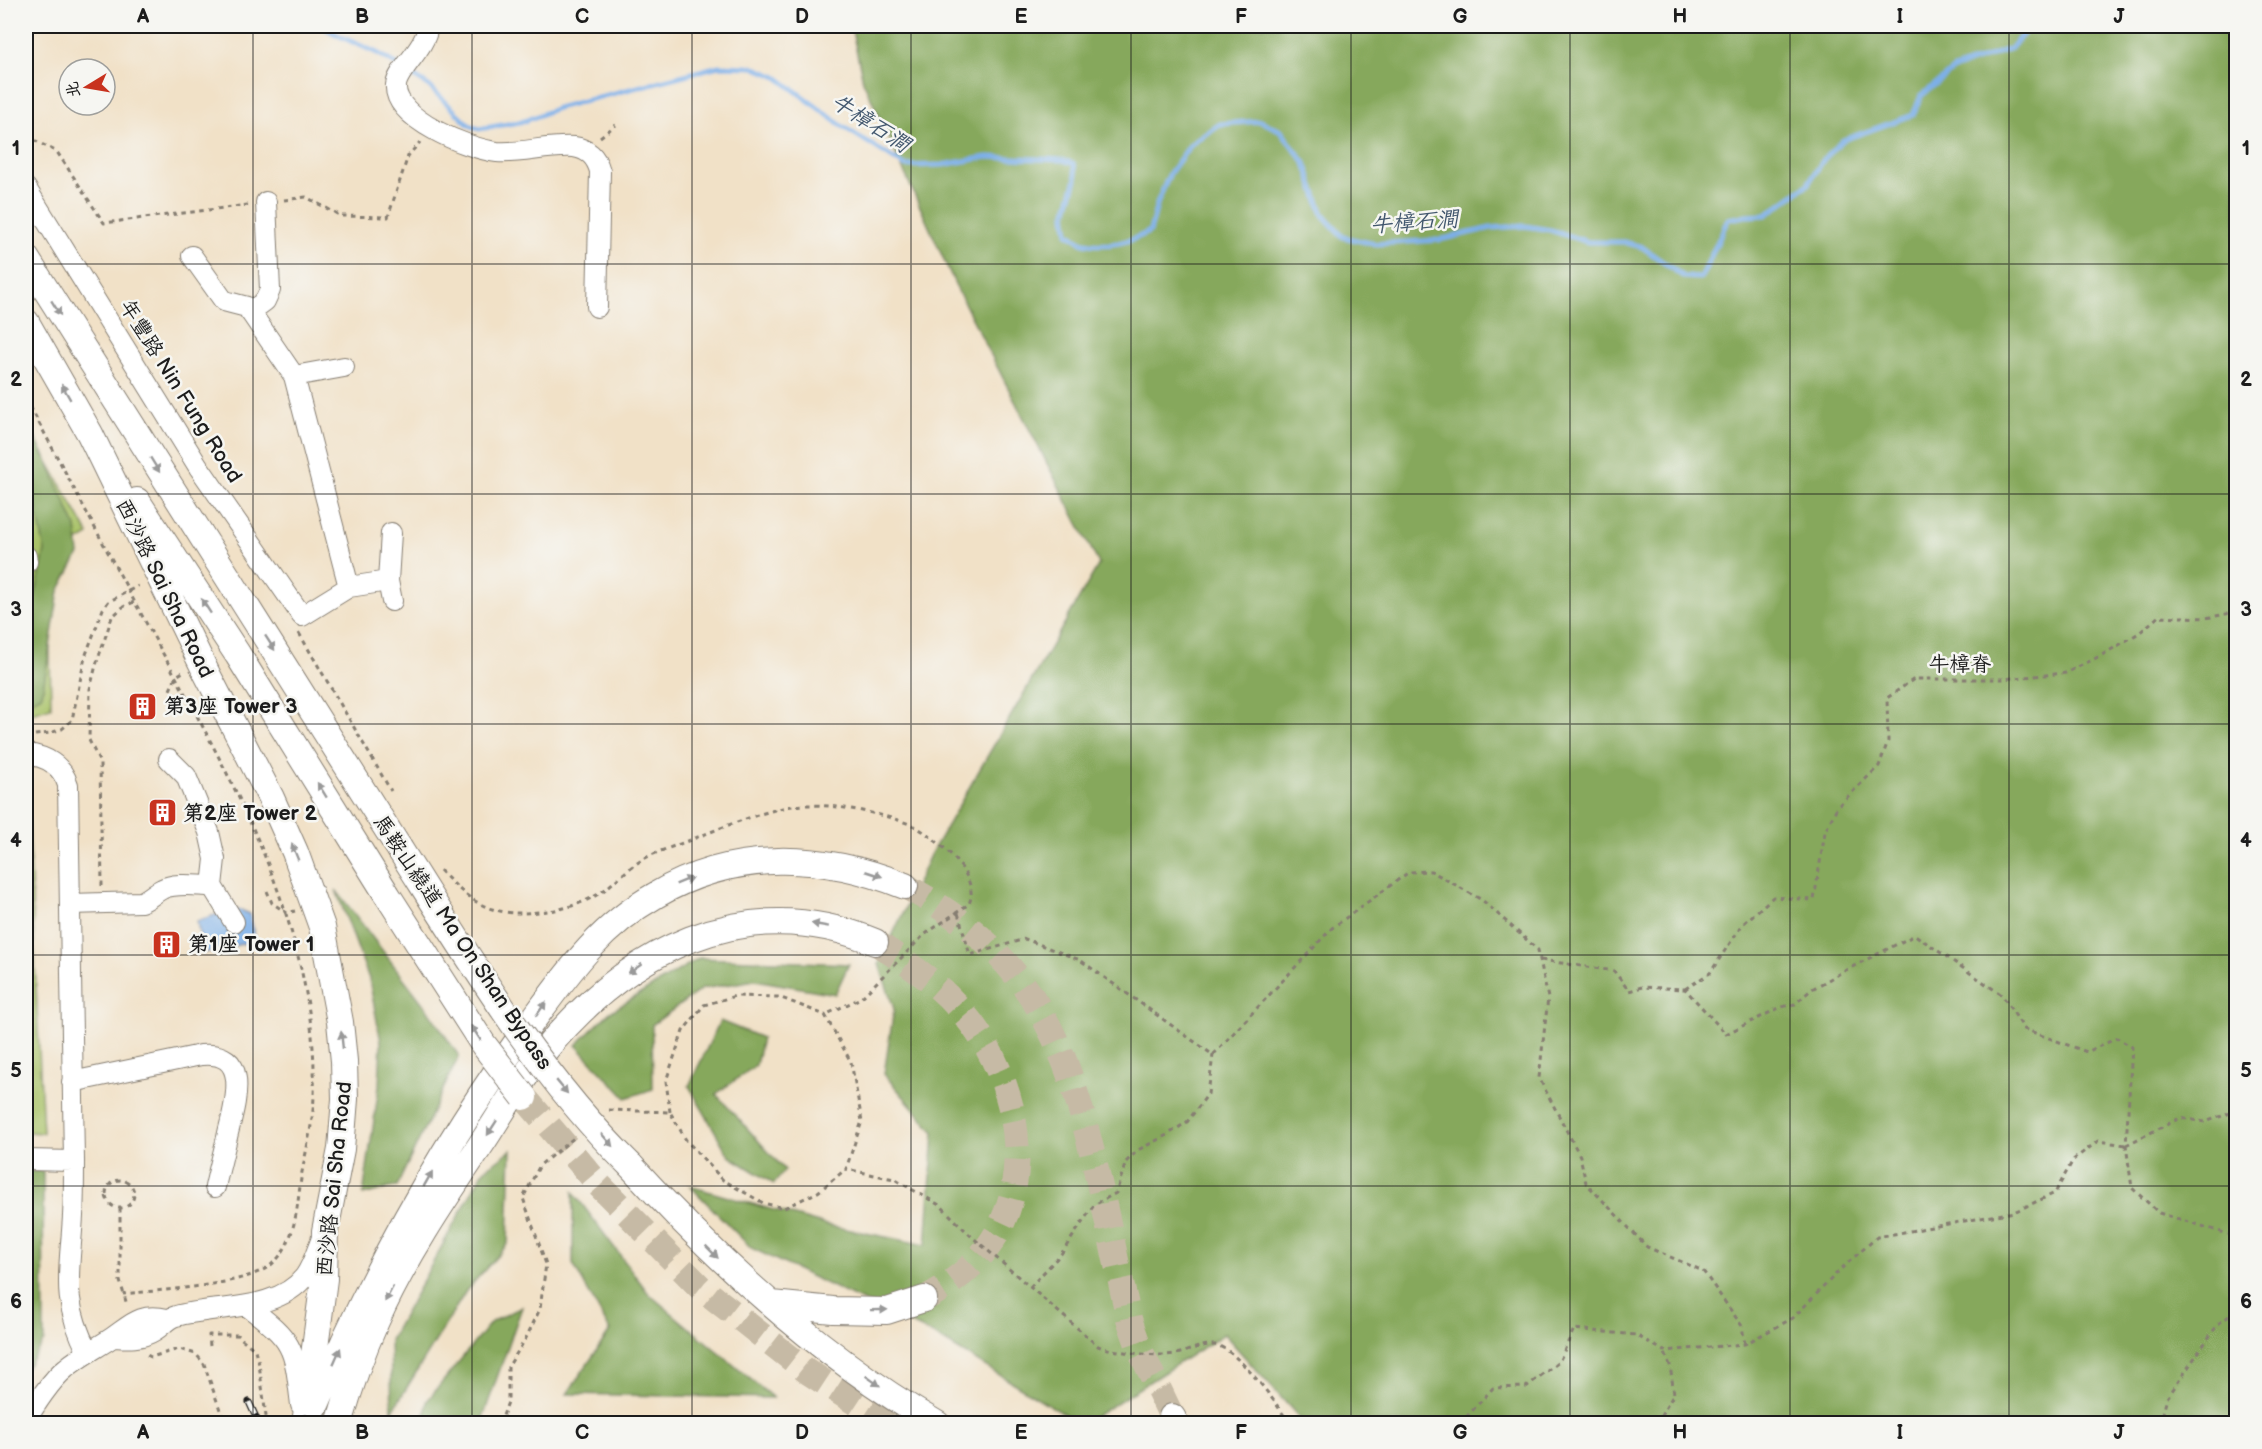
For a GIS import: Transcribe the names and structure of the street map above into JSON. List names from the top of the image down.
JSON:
{
  "streets": {
    "main road": ["西沙路 Sai Sha Road", "馬鞍山繞道 Ma On Shan Bypass"],
    "street": ["年豐路 Nin Fung Road"],
    "path": ["牛樟脊"]
  },
  "crossings": [
    ["西沙路 Sai Sha Road", "馬鞍山繞道 Ma On Shan Bypass"]
  ],
  "one_way": ["西沙路 Sai Sha Road"],
  "water": ["牛樟石澗"],
  "places": {
    "building": ["第3座 Tower 3", "第2座 Tower 2", "第1座 Tower 1"]
  },
  "north": "left",
  "grid": {
    "columns": [
      "A",
      "B",
      "C",
      "D",
      "E",
      "F",
      "G",
      "H",
      "I",
      "J"
    ],
    "rows": [
      "1",
      "2",
      "3",
      "4",
      "5",
      "6"
    ]
  }
}
